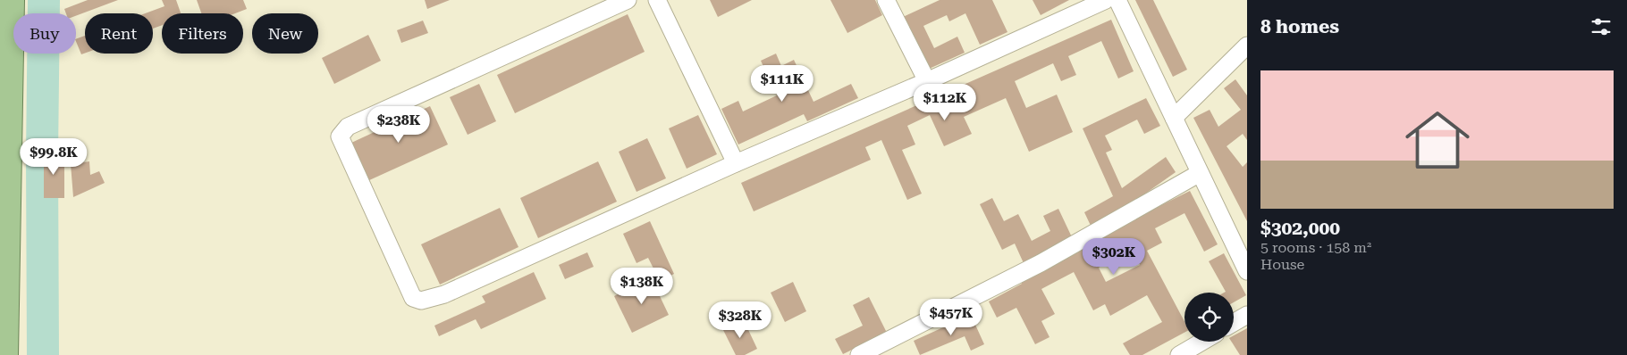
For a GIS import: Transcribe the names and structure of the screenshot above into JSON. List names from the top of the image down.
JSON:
{
  "page": {
    "heading": "8 homes",
    "chip": [
      "Buy",
      "Rent",
      "Filters",
      "New"
    ],
    "list": [
      {
        "name": "$302,000",
        "note": "5 rooms · 158 m² · House"
      }
    ],
    "price": [
      "$111K",
      "$112K",
      "$238K",
      "$99.8K",
      "$302K",
      "$138K",
      "$457K",
      "$328K"
    ]
  }
}
